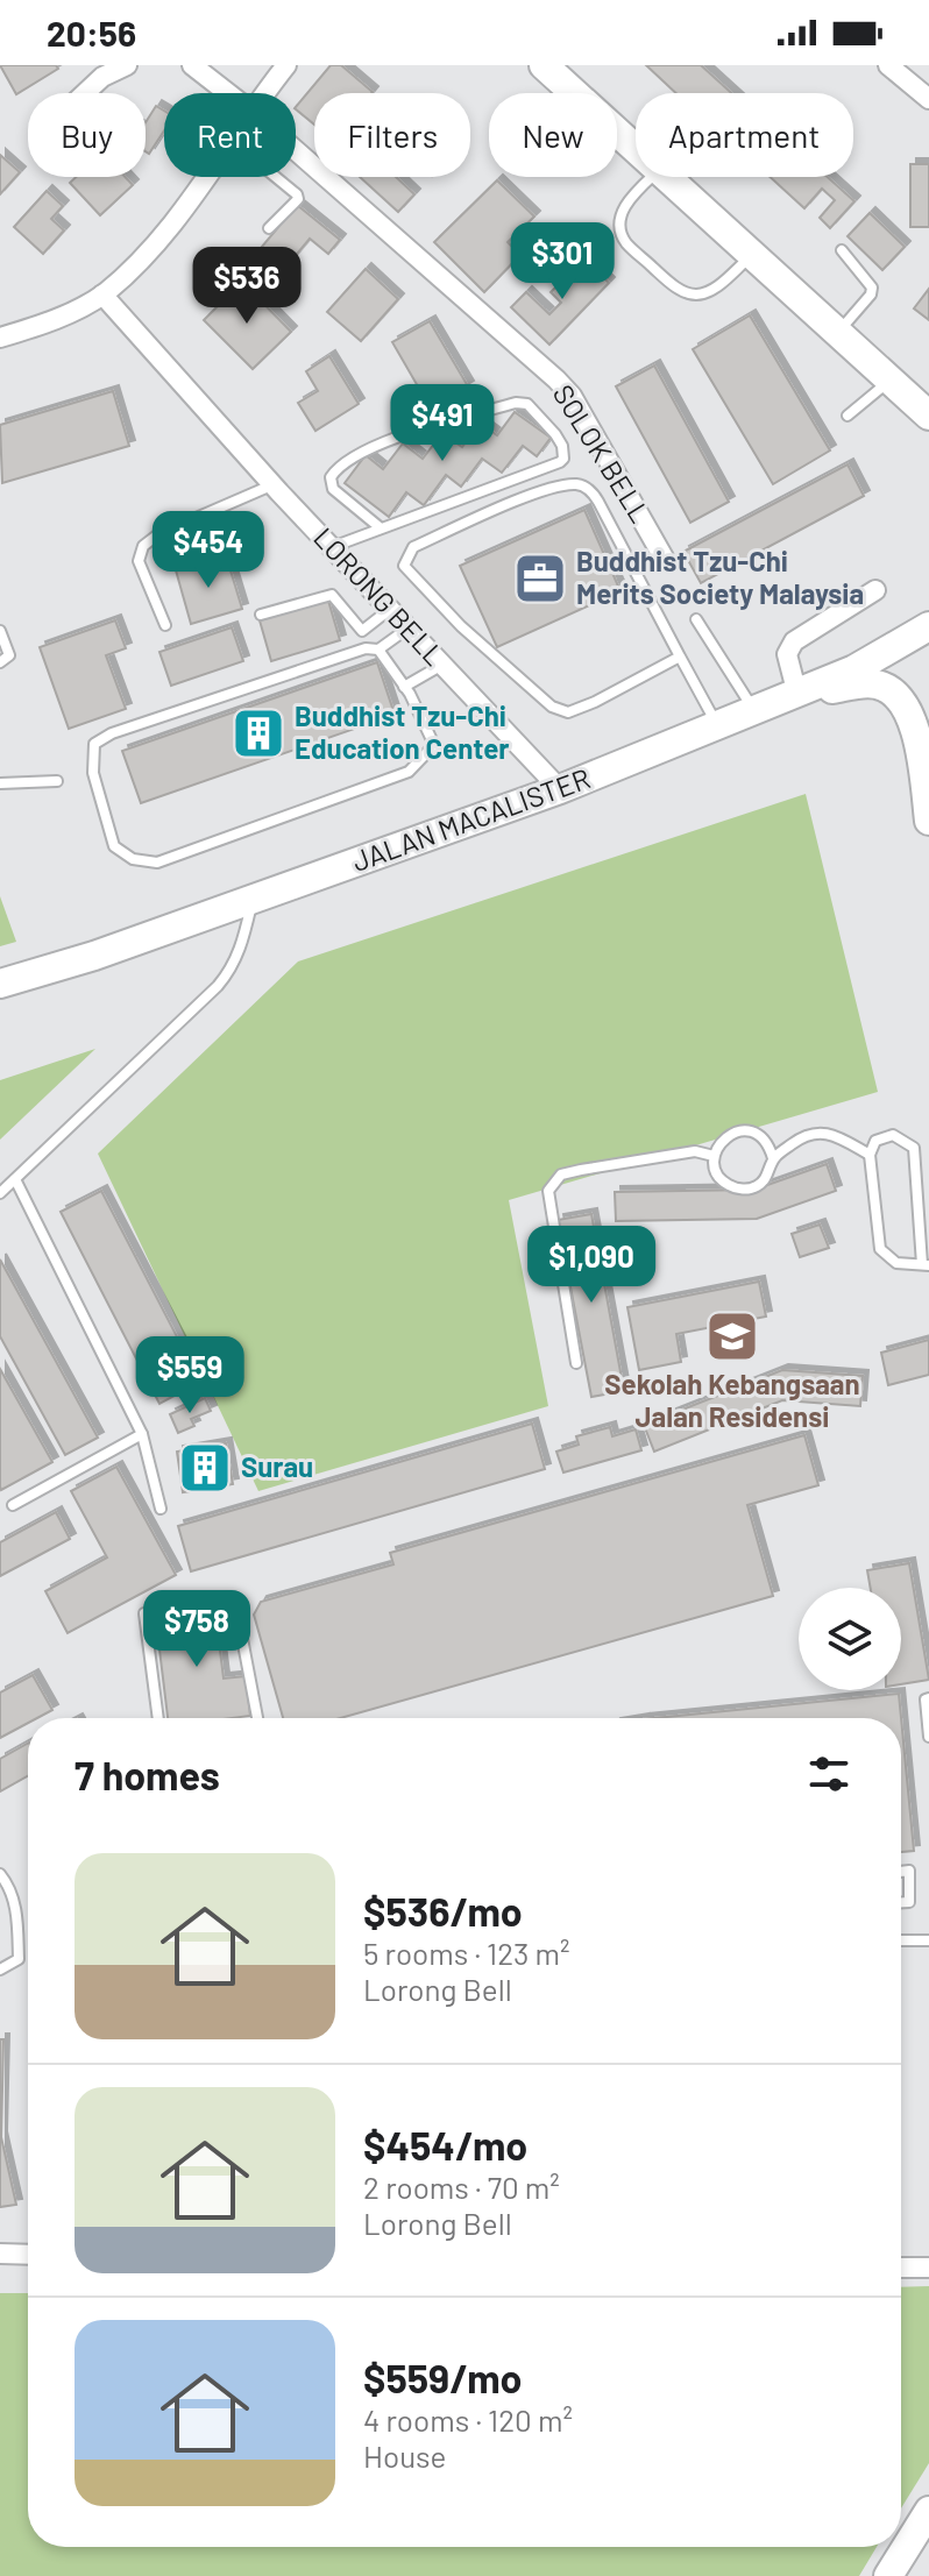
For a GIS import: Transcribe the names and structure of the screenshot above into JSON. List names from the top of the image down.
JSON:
{
  "streets": {
    "main road": ["JALAN MACALISTER"],
    "street": ["SOLOK BELL", "LORONG BELL"]
  },
  "crossings": [
    ["LORONG BELL", "JALAN MACALISTER"]
  ],
  "places": {
    "office": ["Buddhist Tzu-Chi Merits Society Malaysia"],
    "building": ["Buddhist Tzu-Chi Education Center", "Surau"],
    "school or university": ["Sekolah Kebangsaan Jalan Residensi"]
  },
  "page": {
    "status": "20:56",
    "chip": [
      "Buy",
      "Rent",
      "Filters",
      "New",
      "Apartment"
    ],
    "price": [
      "$301",
      "$536",
      "$491",
      "$454",
      "$1,090",
      "$559",
      "$758"
    ],
    "heading": "7 homes",
    "list": [
      {
        "name": "$536/mo",
        "note": "5 rooms · 123 m² · Lorong Bell"
      },
      {
        "name": "$454/mo",
        "note": "2 rooms · 70 m² · Lorong Bell"
      },
      {
        "name": "$559/mo",
        "note": "4 rooms · 120 m² · House"
      }
    ]
  }
}
